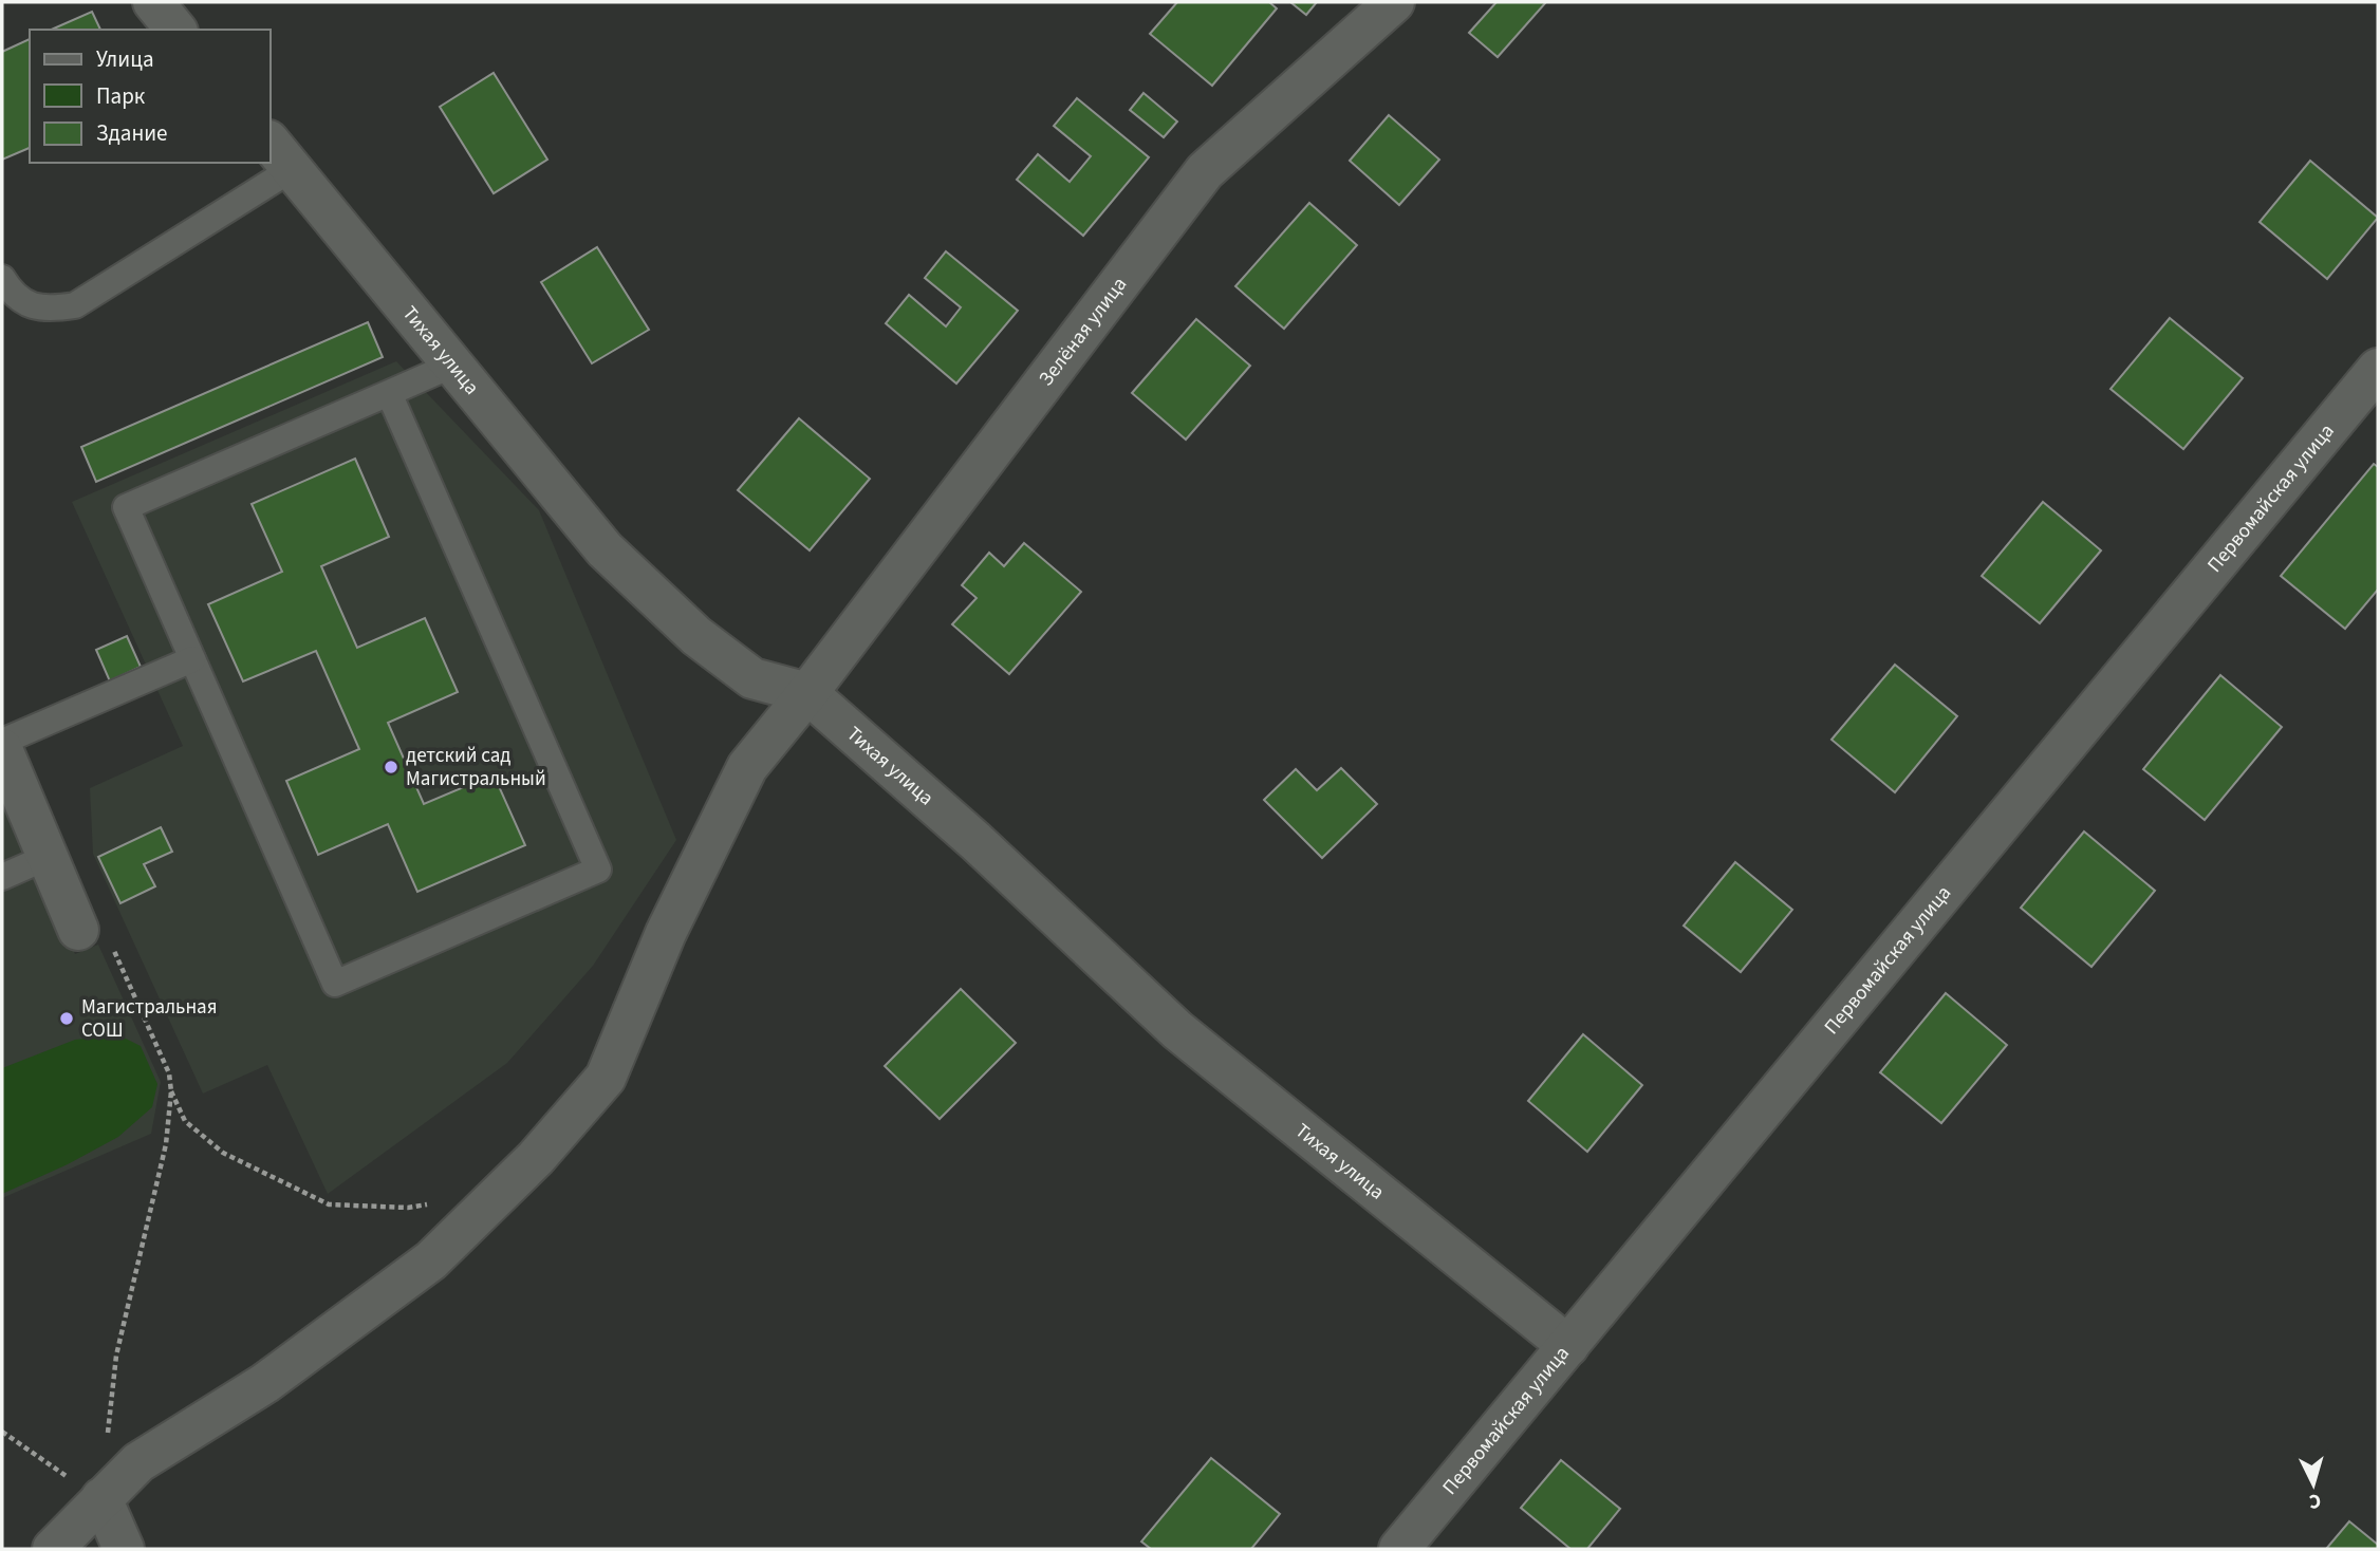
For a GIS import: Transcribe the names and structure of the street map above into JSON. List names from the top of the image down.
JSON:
{
  "streets": {
    "street": ["Зелёная улица", "Тихая улица", "Первомайская улица"]
  },
  "crossings": [
    ["Зелёная улица", "Тихая улица"],
    ["Тихая улица", "Первомайская улица"]
  ],
  "places": ["детский сад Магистральный", "Магистральная СОШ"],
  "legend": ["Улица", "Парк", "Здание"],
  "north": "bottom"
}
